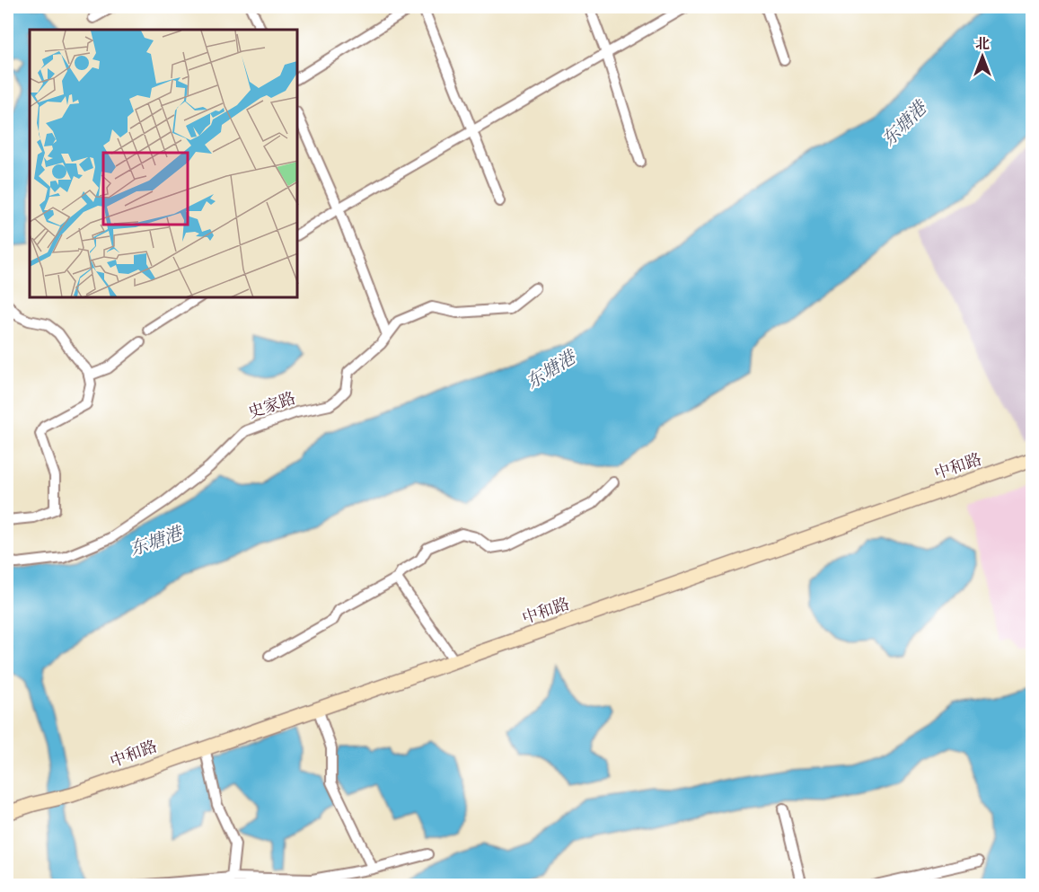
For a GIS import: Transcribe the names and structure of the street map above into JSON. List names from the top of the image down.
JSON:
{
  "streets": {
    "street": ["史家路", "中和路"]
  },
  "water": ["东塘港"],
  "north": "top"
}
